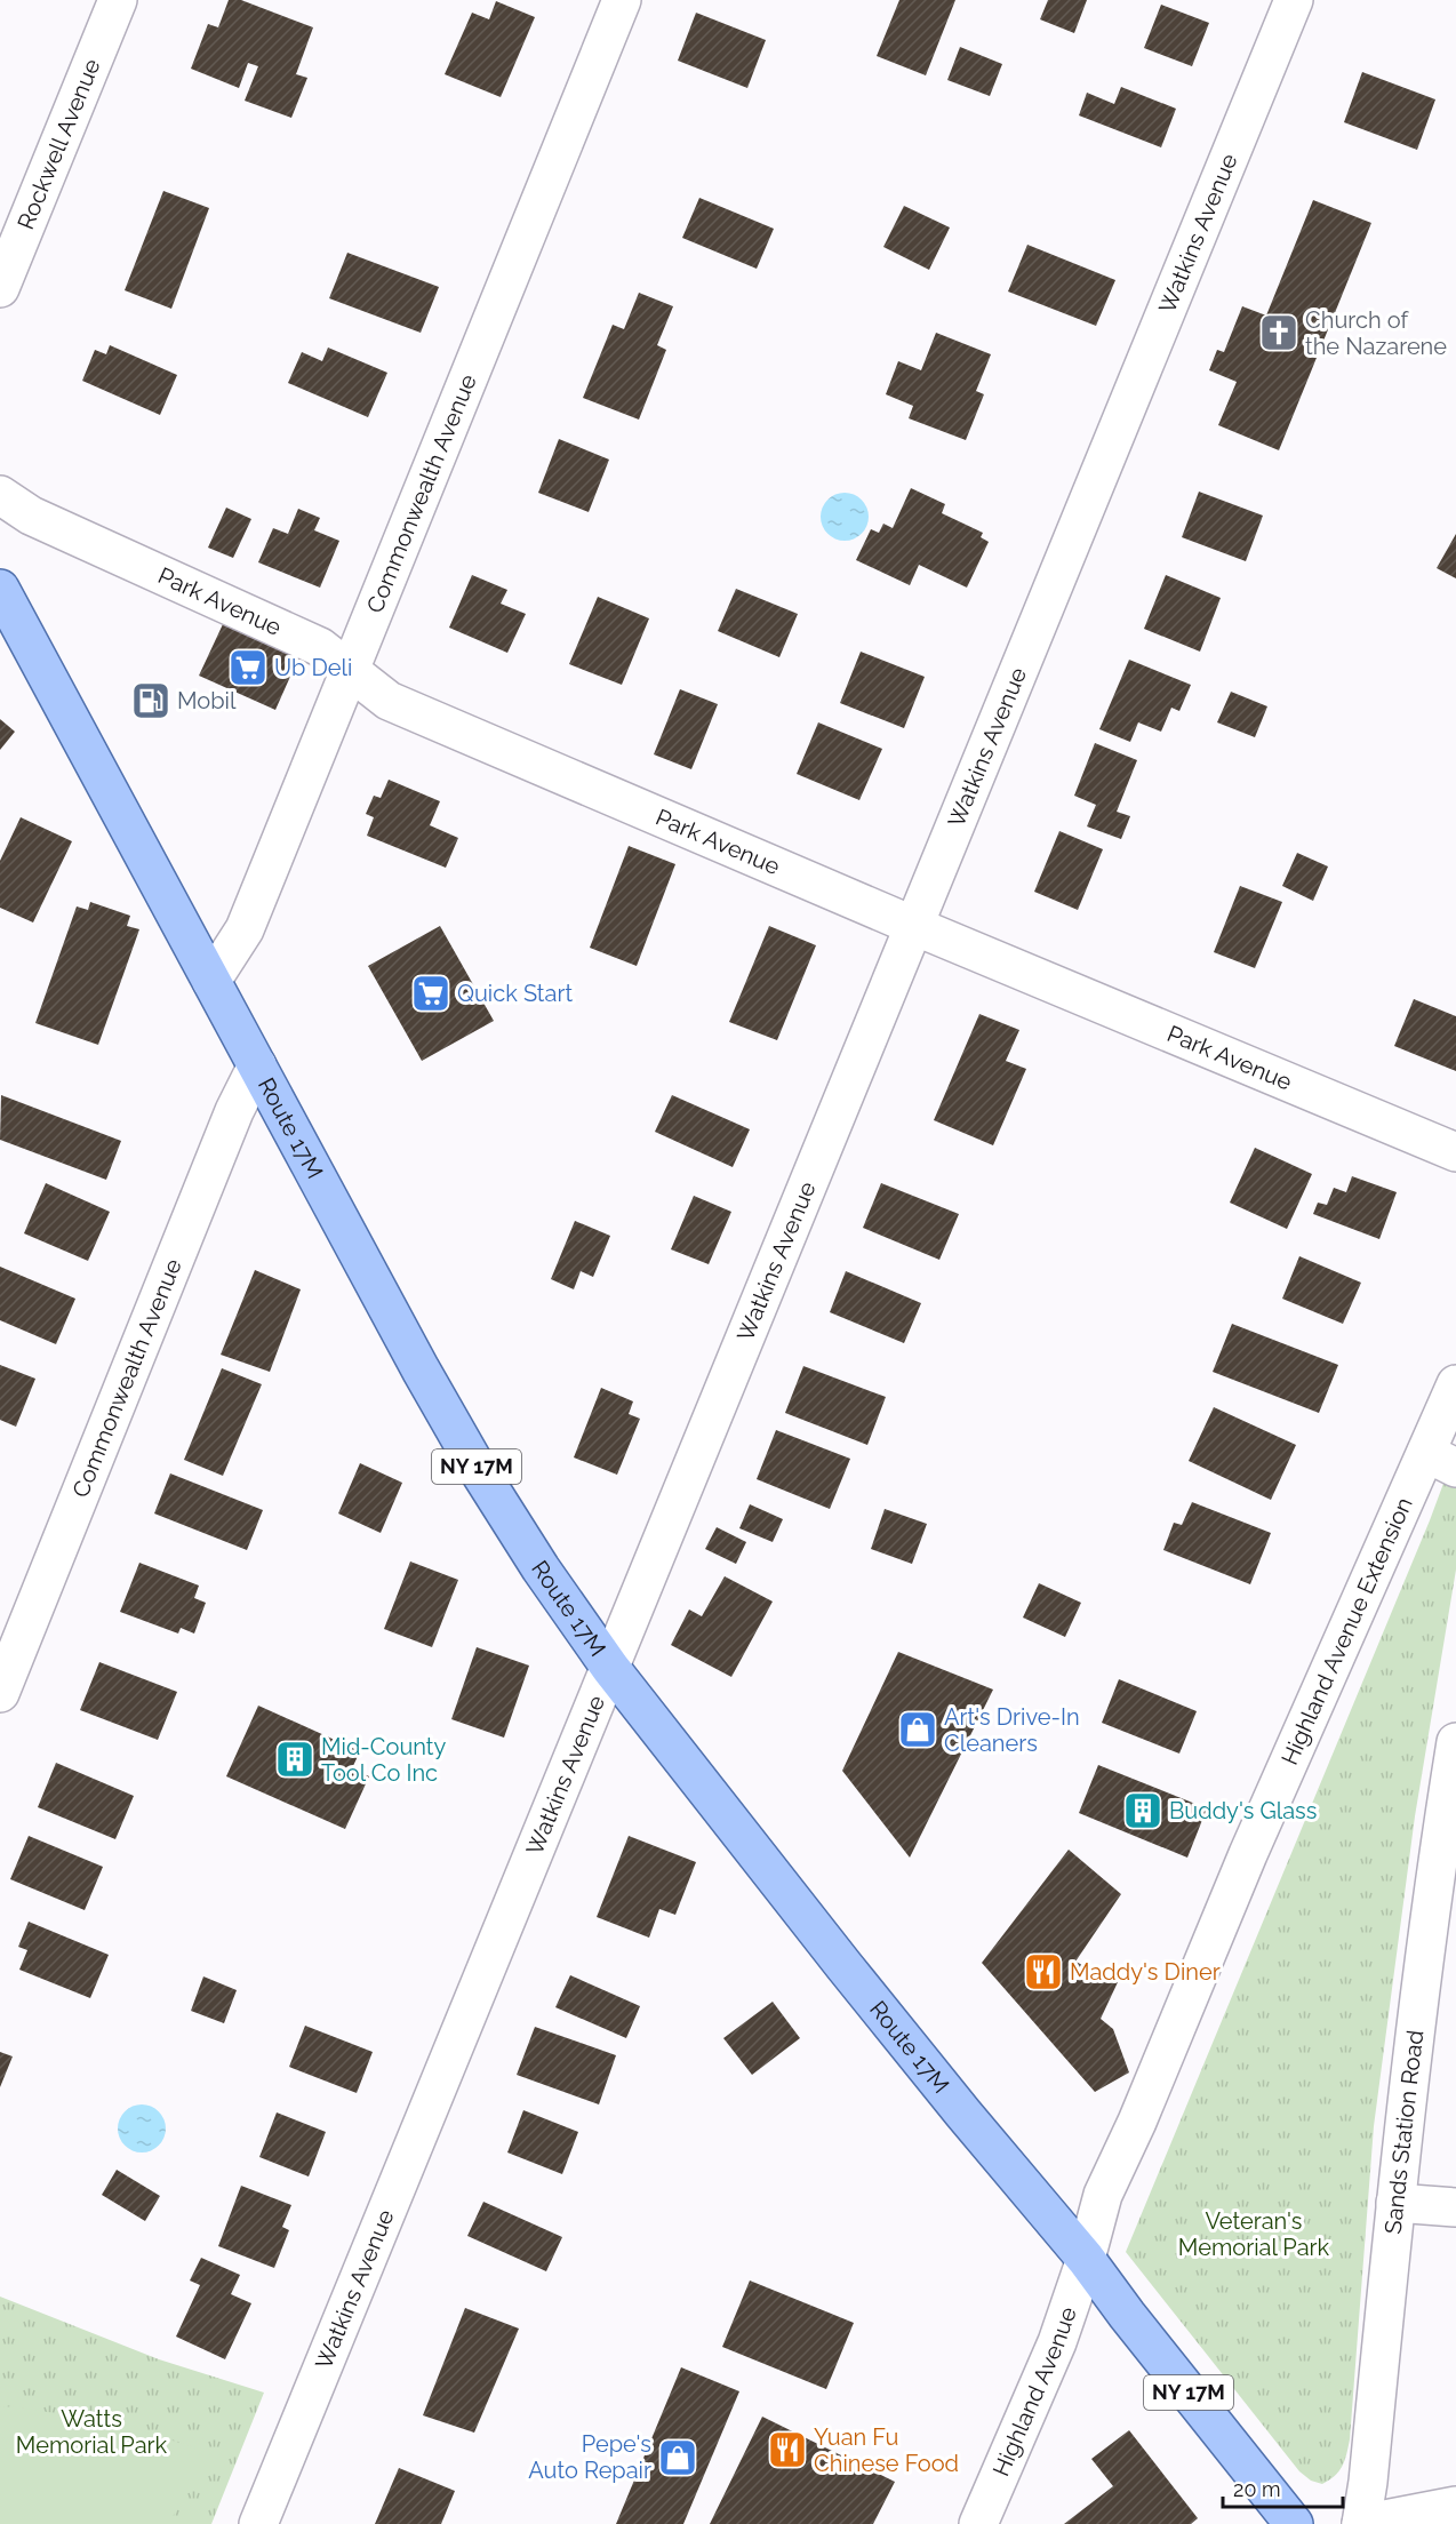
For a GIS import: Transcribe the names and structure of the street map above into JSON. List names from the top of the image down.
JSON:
{
  "streets": {
    "main road": ["Route 17M", "NY 17M"],
    "street": [
      "Rockwell Avenue",
      "Watkins Avenue",
      "Commonwealth Avenue",
      "Park Avenue",
      "Highland Avenue Extension",
      "Sands Station Road",
      "Highland Avenue"
    ]
  },
  "crossings": [
    ["Watkins Avenue", "Park Avenue"],
    ["Watkins Avenue", "Route 17M"],
    ["Commonwealth Avenue", "Park Avenue"],
    ["Commonwealth Avenue", "Route 17M"],
    ["Route 17M", "Highland Avenue Extension"],
    ["Route 17M", "Highland Avenue"],
    ["Highland Avenue Extension", "Highland Avenue"]
  ],
  "parks": ["Veteran's Memorial Park", "Watts Memorial Park"],
  "places": {
    "church": ["Church of the Nazarene"],
    "supermarket": ["Ub Deli", "Quick Start"],
    "fuel station": ["Mobil"],
    "shop": ["Art's Drive-In Cleaners", "Pepe's Auto Repair"],
    "building": ["Mid-County Tool Co Inc", "Buddy's Glass"],
    "restaurant": ["Maddy's Diner", "Yuan Fu Chinese Food"]
  },
  "scale_bar": "20 m"
}
